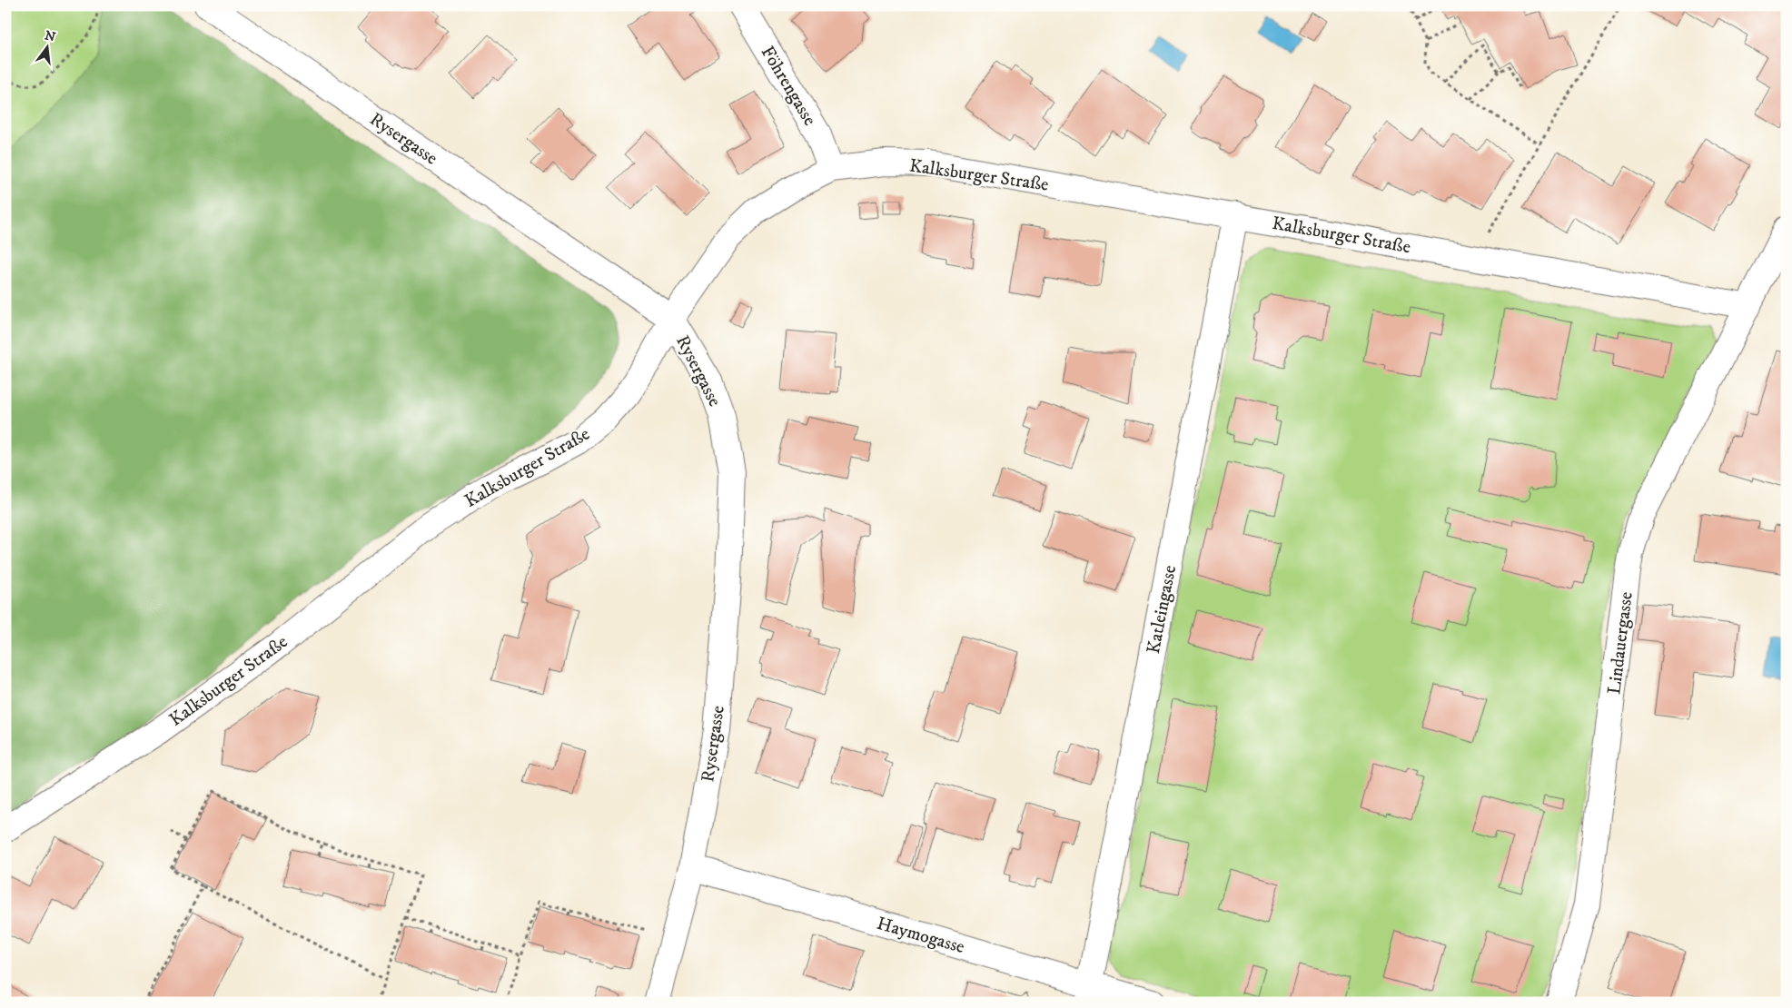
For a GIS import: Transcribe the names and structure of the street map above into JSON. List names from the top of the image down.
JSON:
{
  "streets": {
    "street": [
      "Föhrengasse",
      "Rysergasse",
      "Kalksburger Straße",
      "Katleingasse",
      "Lindauergasse",
      "Haymogasse"
    ]
  },
  "crossings": [
    ["Föhrengasse", "Kalksburger Straße"],
    ["Rysergasse", "Kalksburger Straße"],
    ["Rysergasse", "Haymogasse"],
    ["Kalksburger Straße", "Katleingasse"],
    ["Kalksburger Straße", "Lindauergasse"],
    ["Katleingasse", "Haymogasse"]
  ],
  "north": "top"
}
